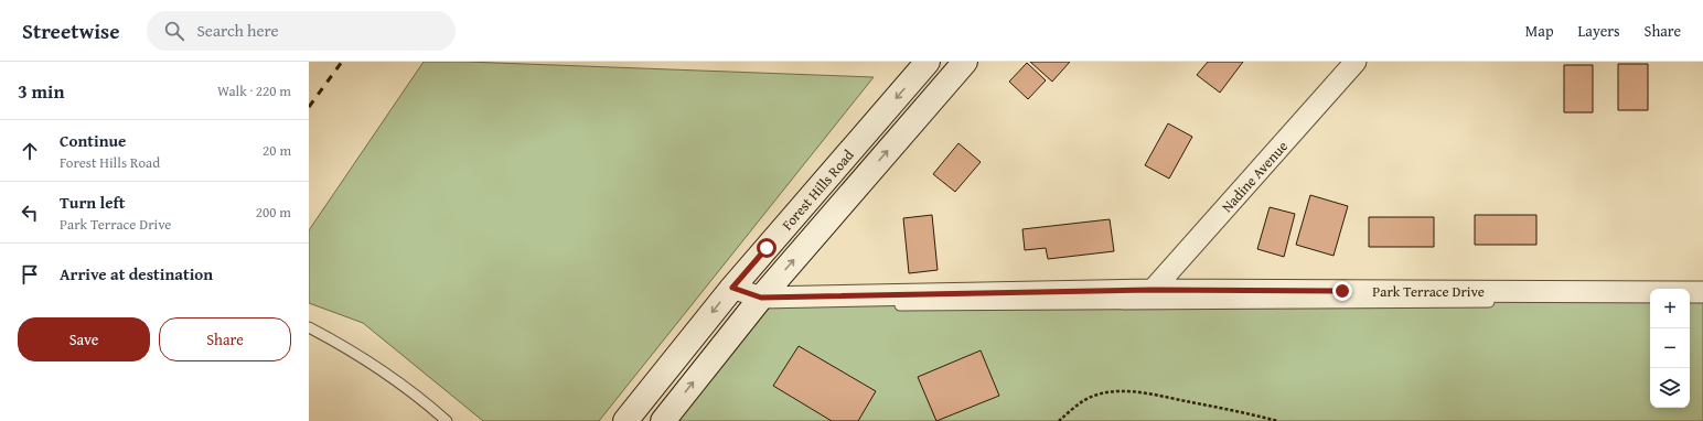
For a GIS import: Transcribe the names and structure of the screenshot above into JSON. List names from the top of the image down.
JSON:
{
  "streets": {
    "street": ["Nadine Avenue", "Forest Hills Road", "Park Terrace Drive"]
  },
  "crossings": [
    ["Nadine Avenue", "Park Terrace Drive"],
    ["Forest Hills Road", "Park Terrace Drive"]
  ],
  "page": {
    "header": "Streetwise",
    "search": "Search here",
    "nav": ["Map", "Layers", "Share"],
    "heading": ["3 min", "Walk · 220 m"],
    "list": [
      ["Continue", "Forest Hills Road", "20 m"],
      ["Turn left", "Park Terrace Drive", "200 m"],
      "Arrive at destination"
    ],
    "map_buttons": ["+", "−"],
    "buttons": ["Save", "Share"]
  }
}
